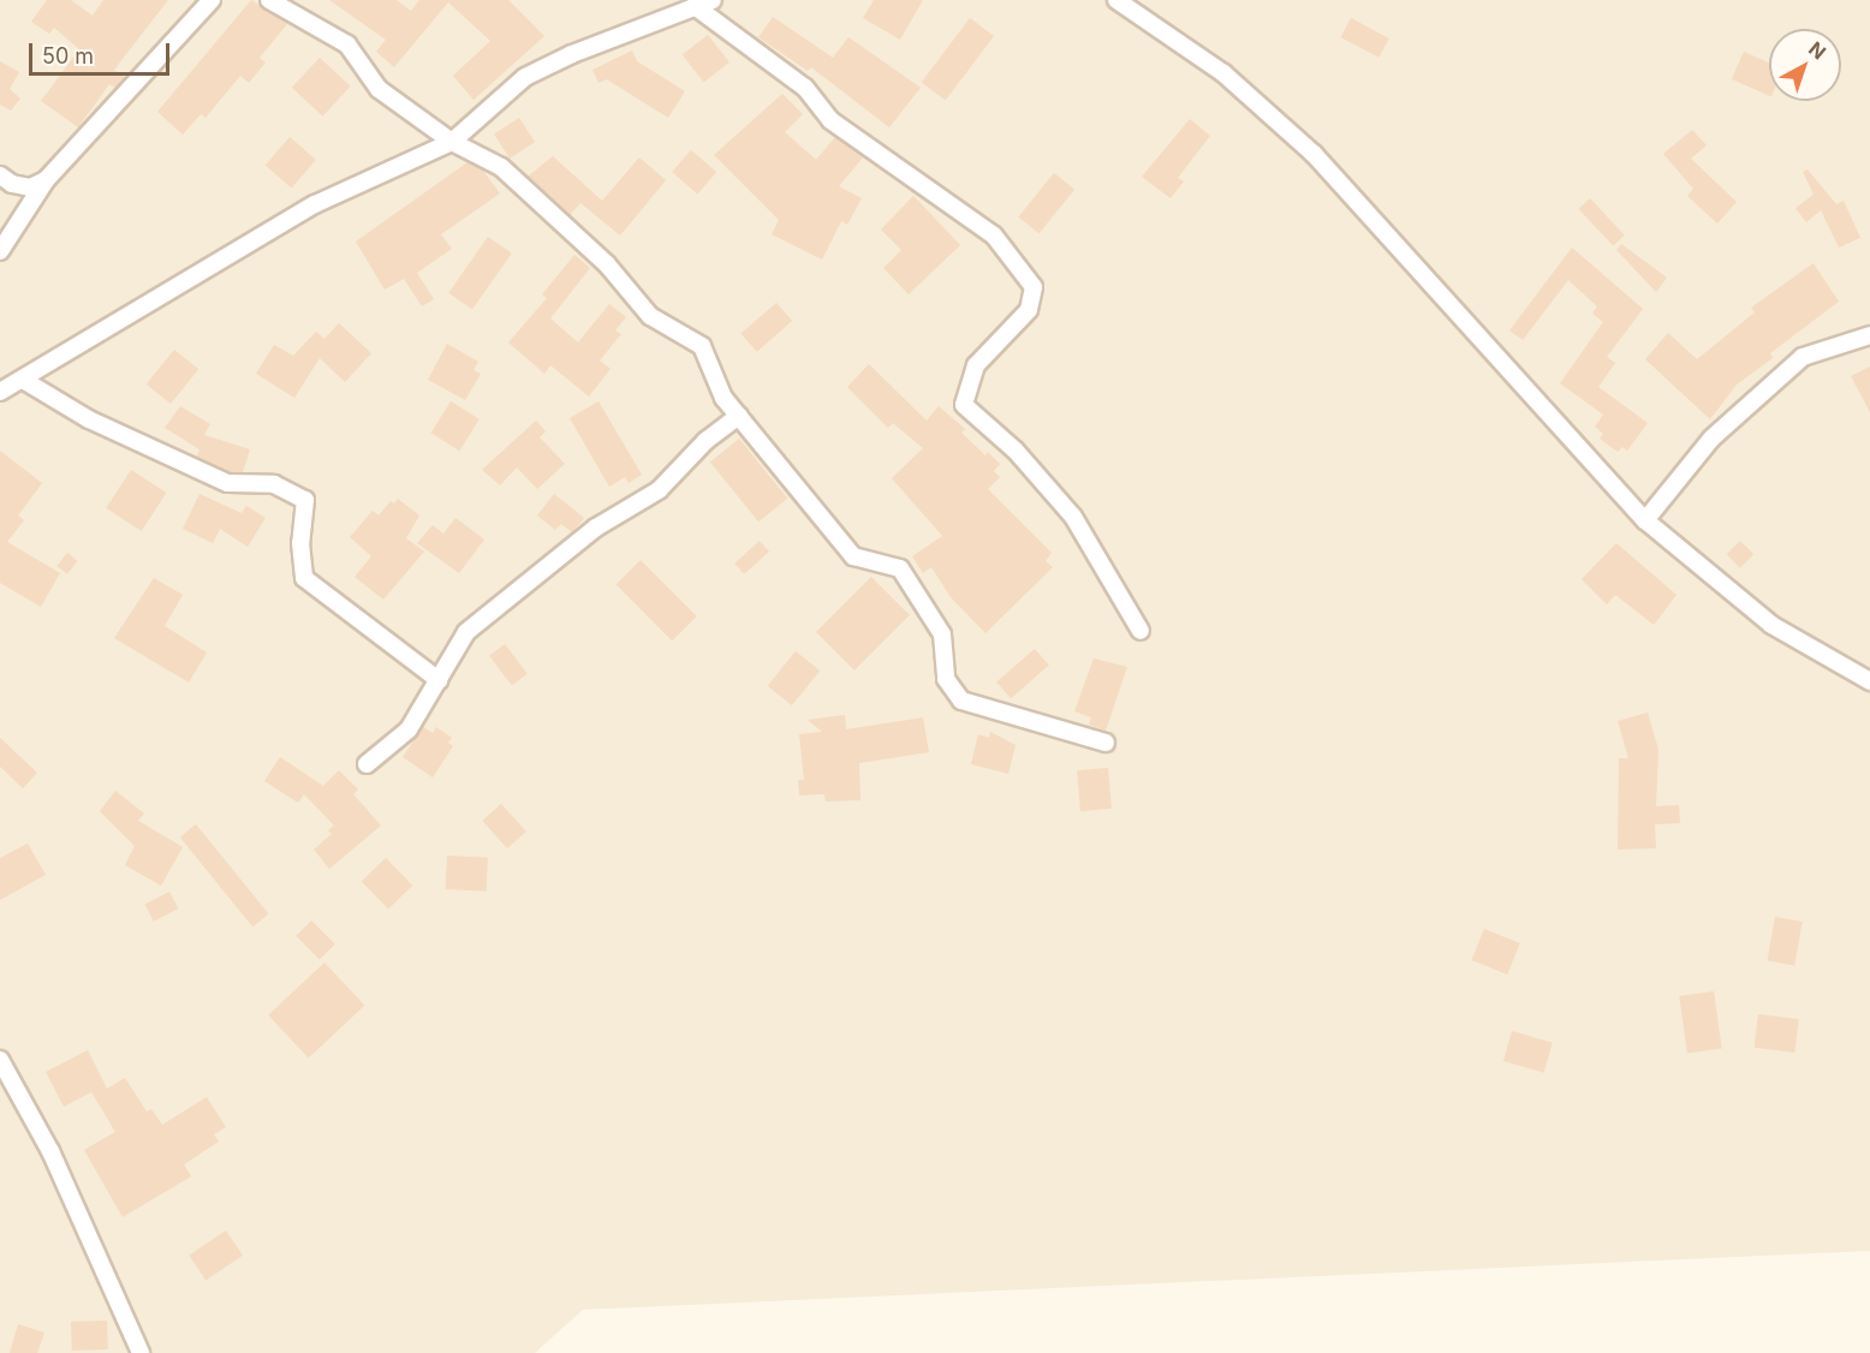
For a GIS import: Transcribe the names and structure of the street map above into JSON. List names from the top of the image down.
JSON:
{
  "scale_bar": "50 m",
  "north": "top right"
}
